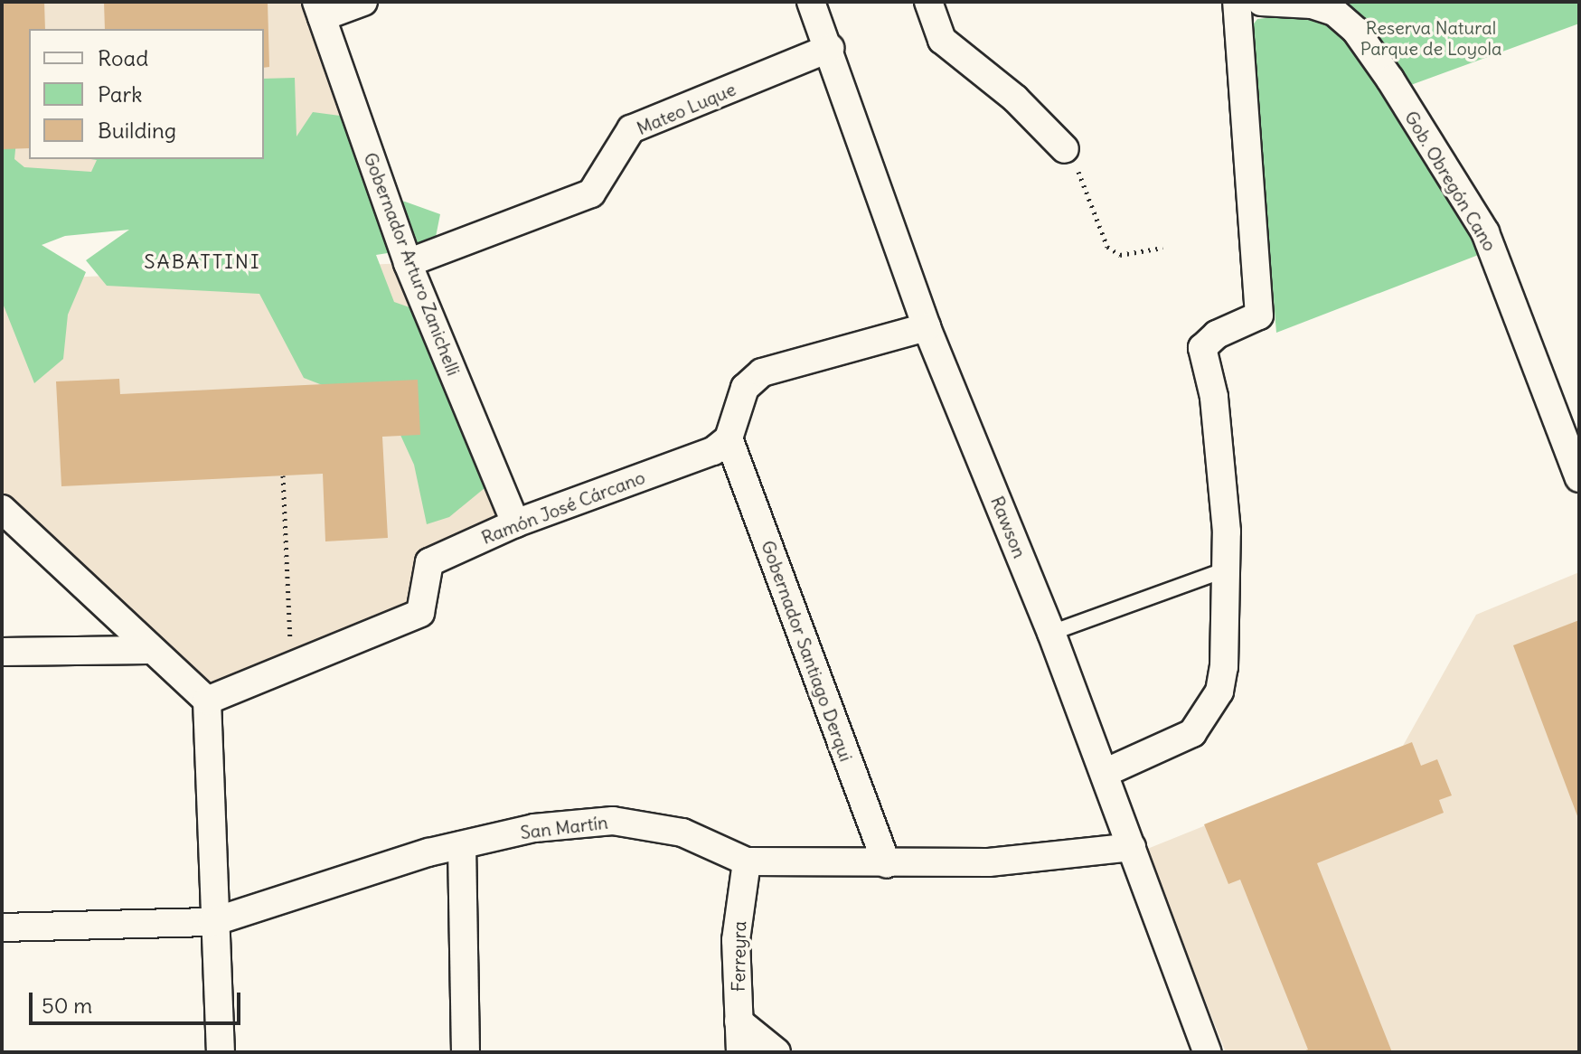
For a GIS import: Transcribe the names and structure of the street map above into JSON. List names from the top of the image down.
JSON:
{
  "streets": {
    "street": [
      "Mateo Luque",
      "Gob. Obregón Cano",
      "Gobernador Arturo Zanichelli",
      "Ramón José Cárcano",
      "Rawson",
      "Gobernador Santiago Derqui",
      "San Martín",
      "Ferreyra"
    ]
  },
  "crossings": [
    ["Mateo Luque", "Gobernador Arturo Zanichelli"],
    ["Mateo Luque", "Rawson"],
    ["Gobernador Arturo Zanichelli", "Ramón José Cárcano"],
    ["Ramón José Cárcano", "Gobernador Santiago Derqui"],
    ["Rawson", "San Martín"],
    ["Gobernador Santiago Derqui", "San Martín"],
    ["San Martín", "Ferreyra"]
  ],
  "districts": ["SABATTINI"],
  "parks": ["Reserva Natural Parque de Loyola"],
  "legend": ["Road", "Park", "Building"],
  "scale_bar": "50 m"
}
